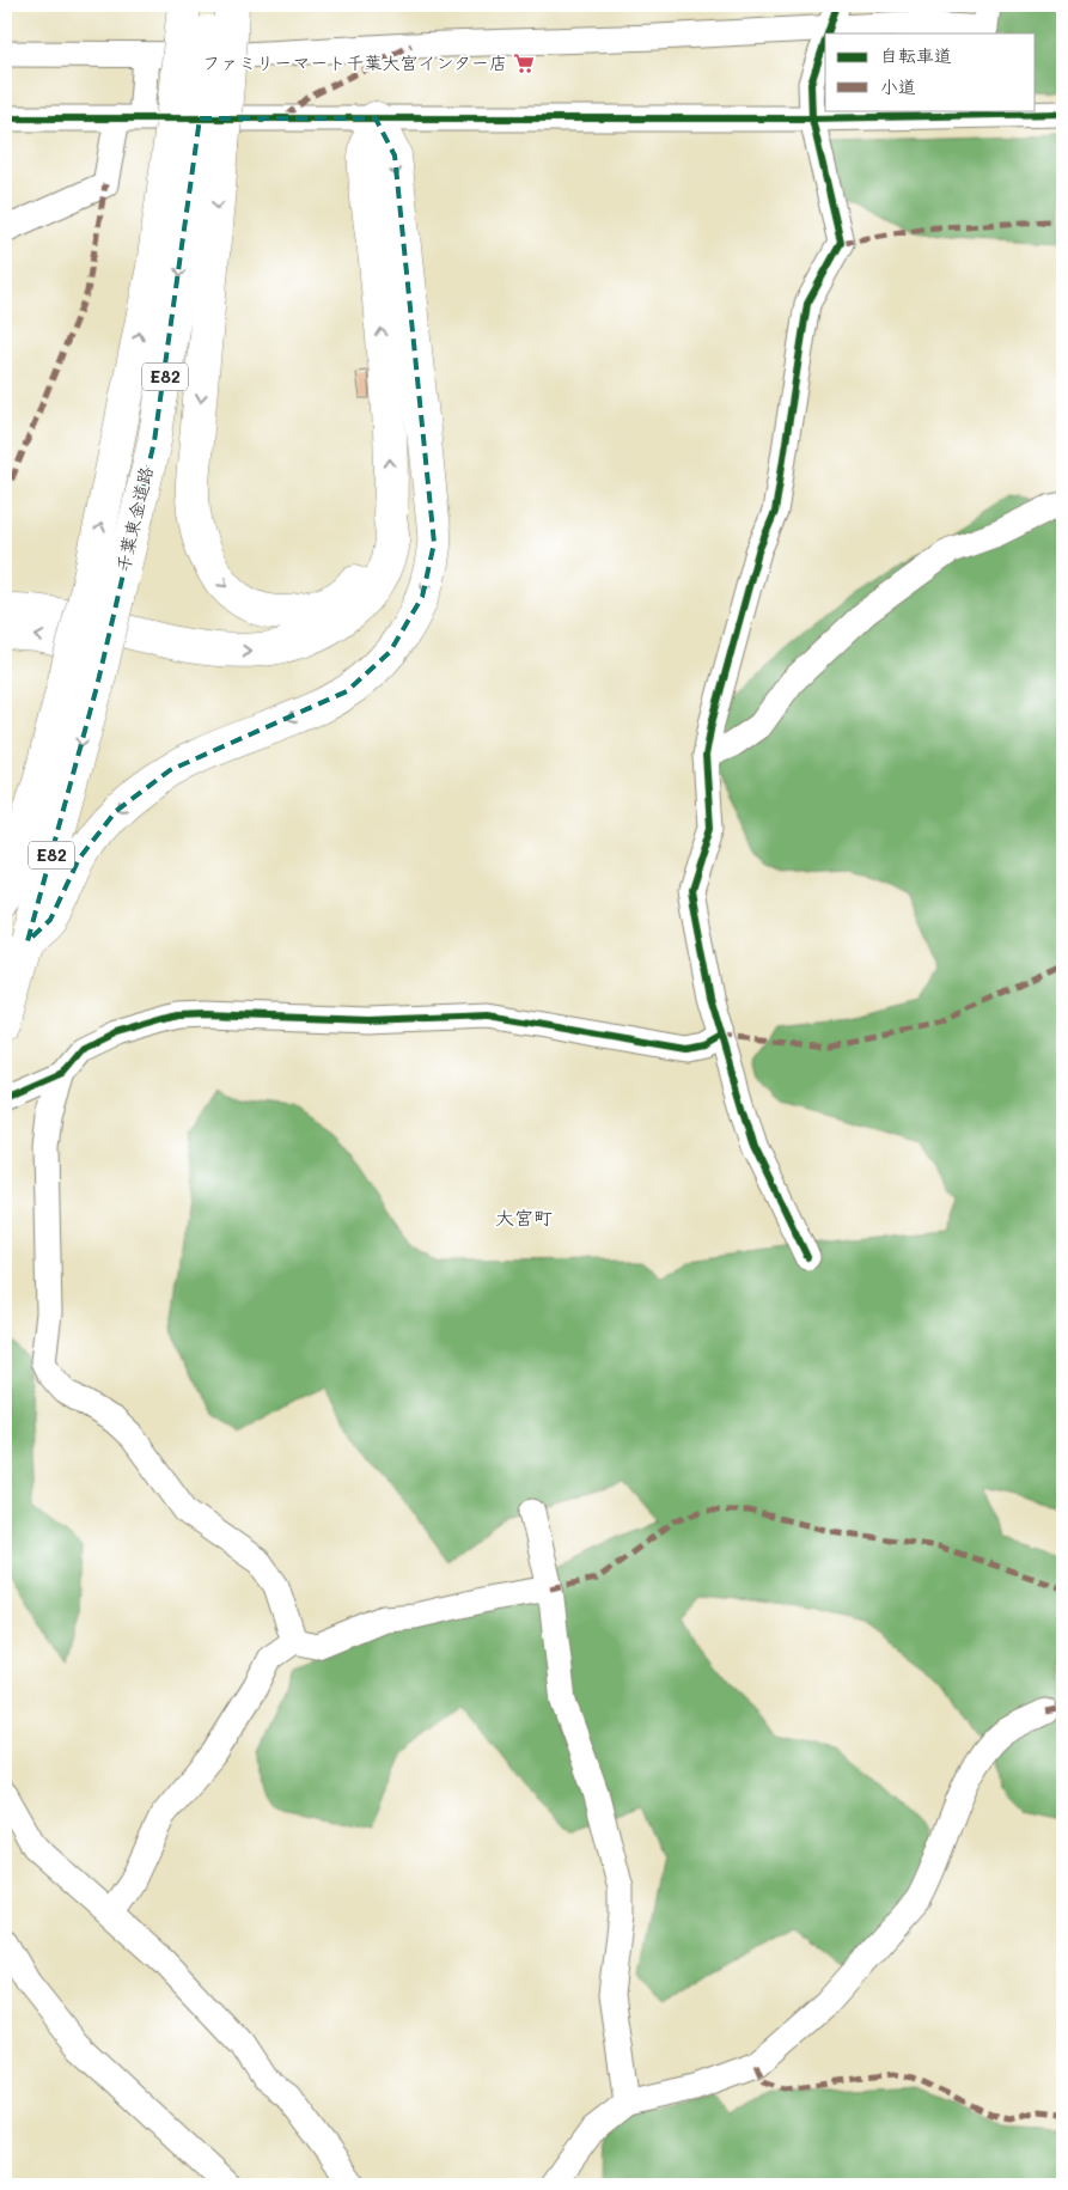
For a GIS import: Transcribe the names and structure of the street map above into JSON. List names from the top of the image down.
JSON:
{
  "streets": {
    "highway": ["E82", "千葉東金道路"]
  },
  "districts": ["大宮町"],
  "places": {
    "supermarket": ["ファミリーマート千葉大宮インター店"]
  },
  "legend": ["自転車道", "小道"]
}
